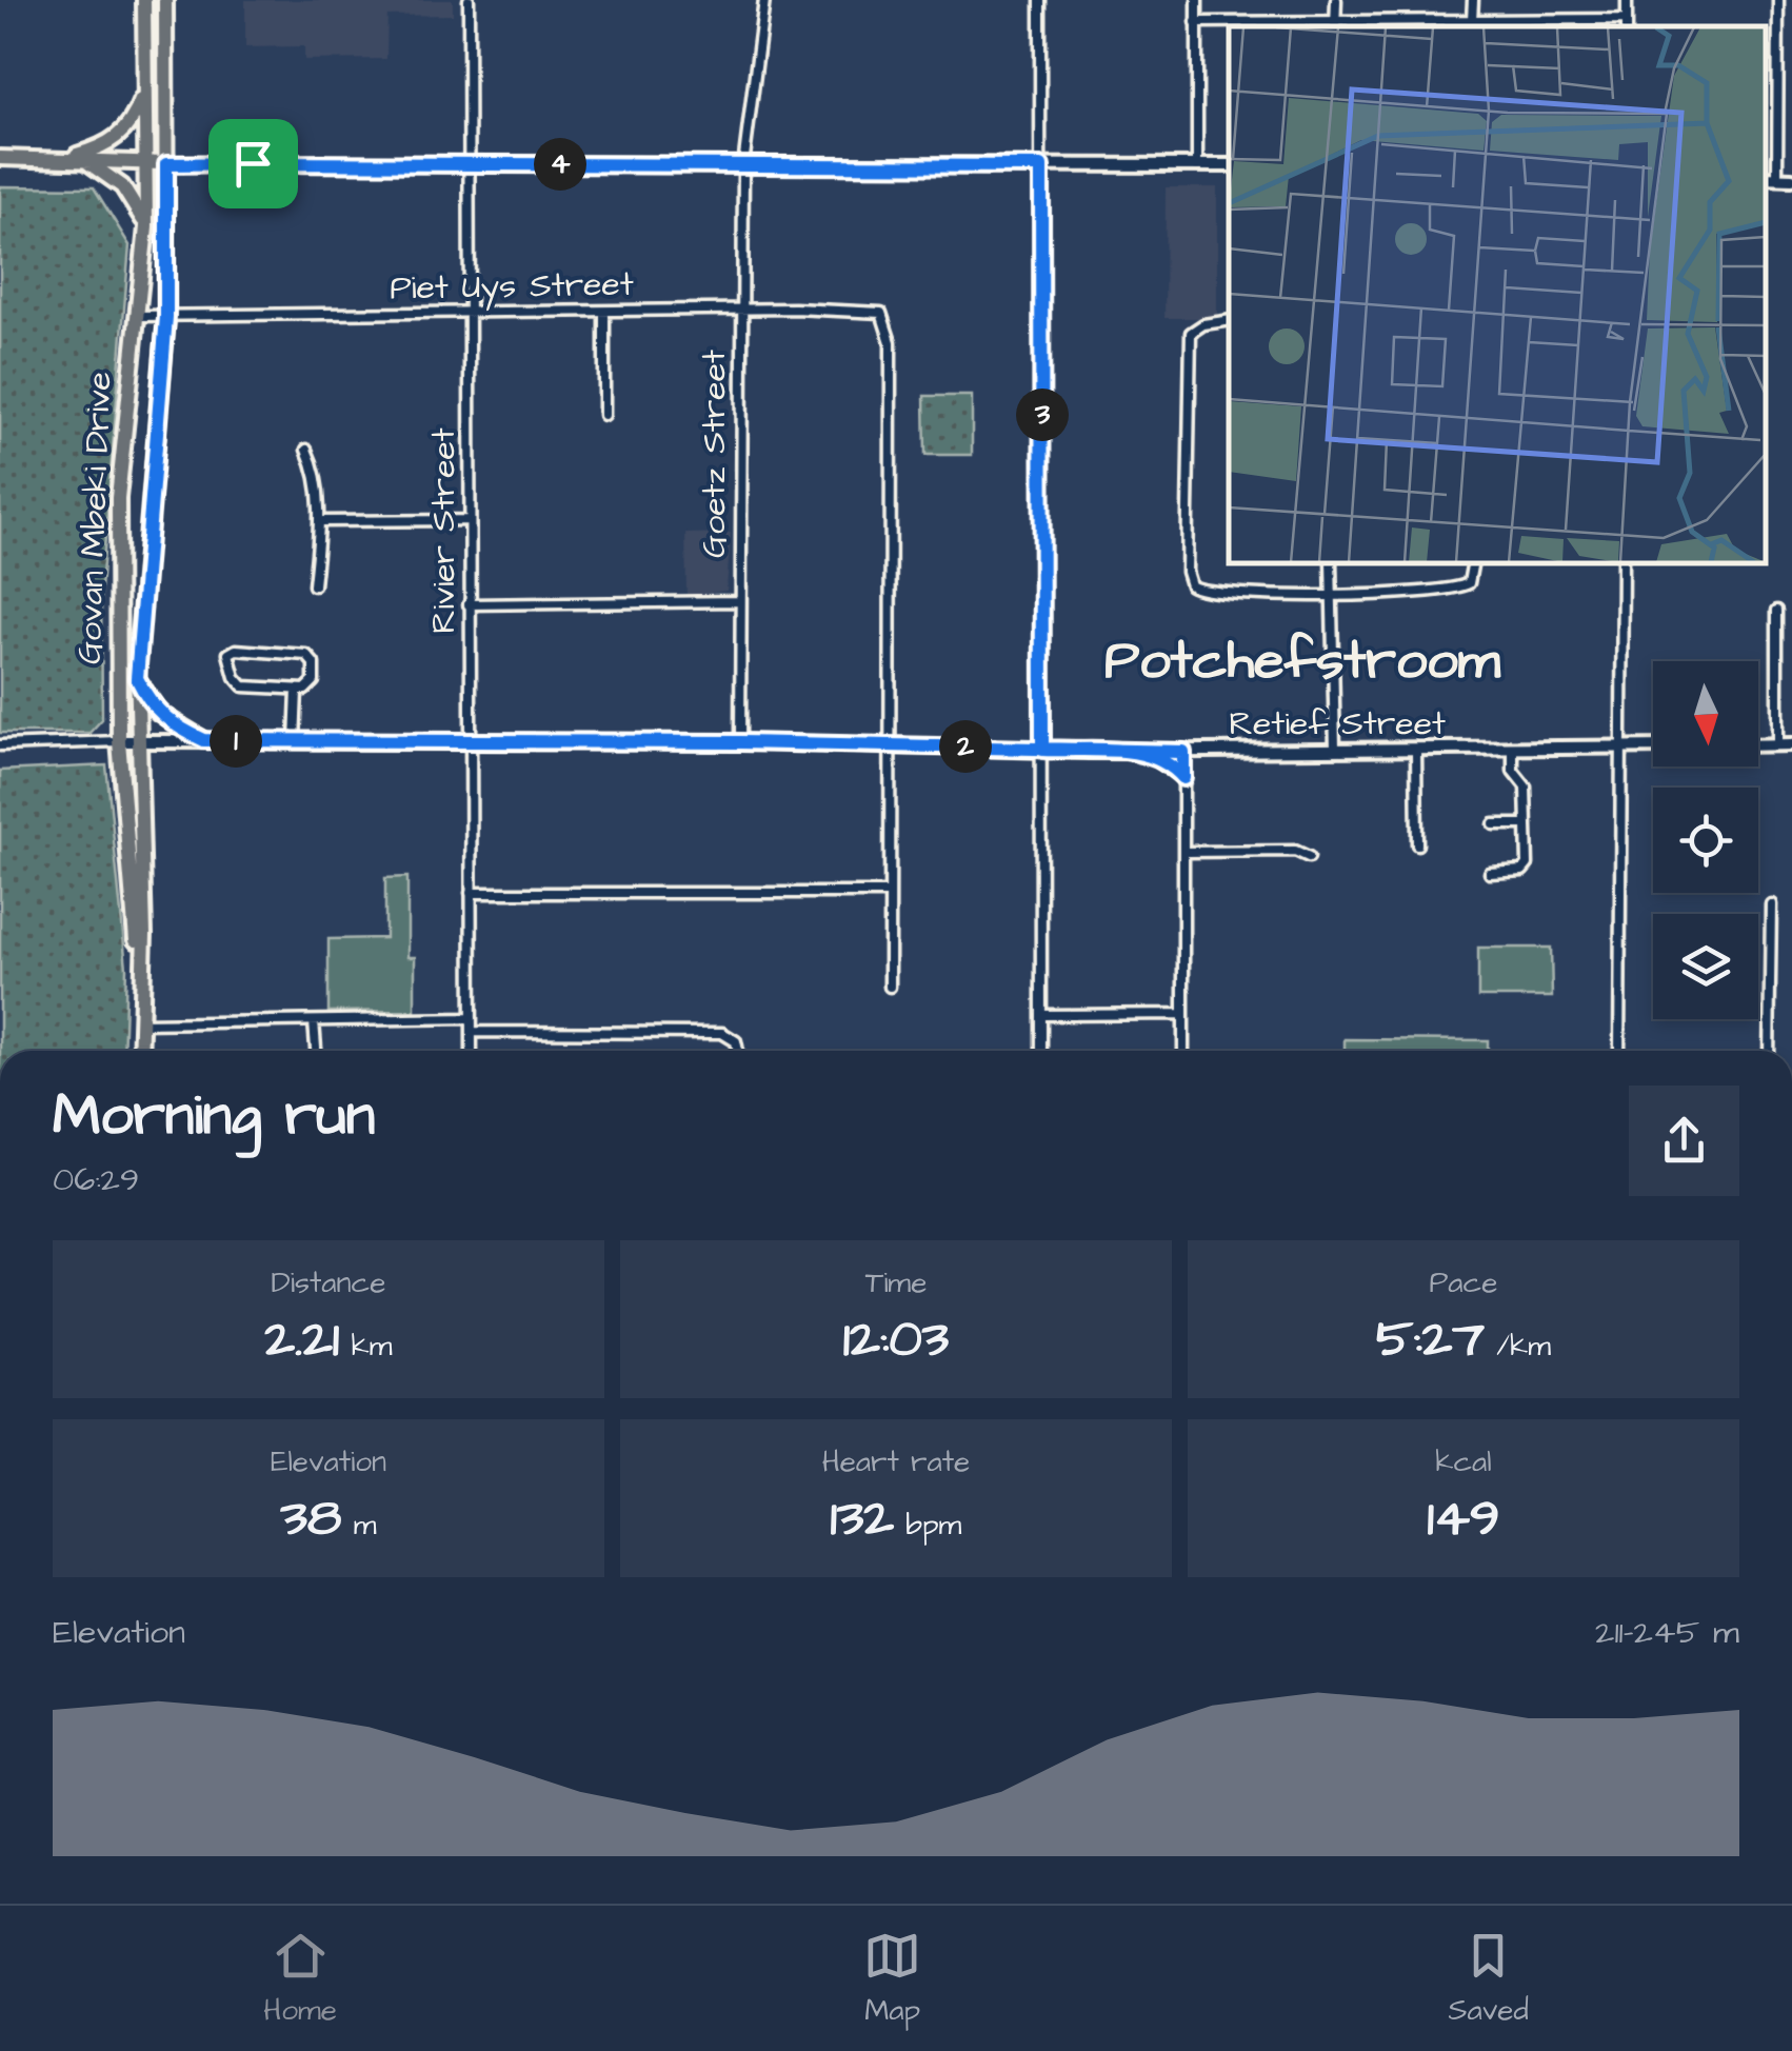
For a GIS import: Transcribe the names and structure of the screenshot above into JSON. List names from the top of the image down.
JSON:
{
  "streets": {
    "main road": ["Govan Mbeki Drive"],
    "street": [
      "Piet Uys Street",
      "Goetz Street",
      "Rivier Street",
      "Retief Street"
    ]
  },
  "crossings": [
    ["Piet Uys Street", "Goetz Street"],
    ["Piet Uys Street", "Govan Mbeki Drive"],
    ["Piet Uys Street", "Rivier Street"],
    ["Piet Uys Street", "Retief Street"],
    ["Goetz Street", "Retief Street"],
    ["Govan Mbeki Drive", "Retief Street"],
    ["Rivier Street", "Retief Street"]
  ],
  "districts": ["Potchefstroom"],
  "north": "bottom",
  "page": {
    "pins": [
      "4",
      "3",
      "1",
      "2"
    ],
    "heading": ["Morning run", "06:29"],
    "stats": [
      ["Distance", "2.21 km"],
      ["Time", "12:03"],
      ["Pace", "5:27 /km"],
      ["Elevation", "38 m"],
      ["Heart rate", "132 bpm"],
      ["kcal", "149"]
    ],
    "chart": ["Elevation", "211–245 m"],
    "tabs": ["Home", "Map", "Saved"]
  }
}
